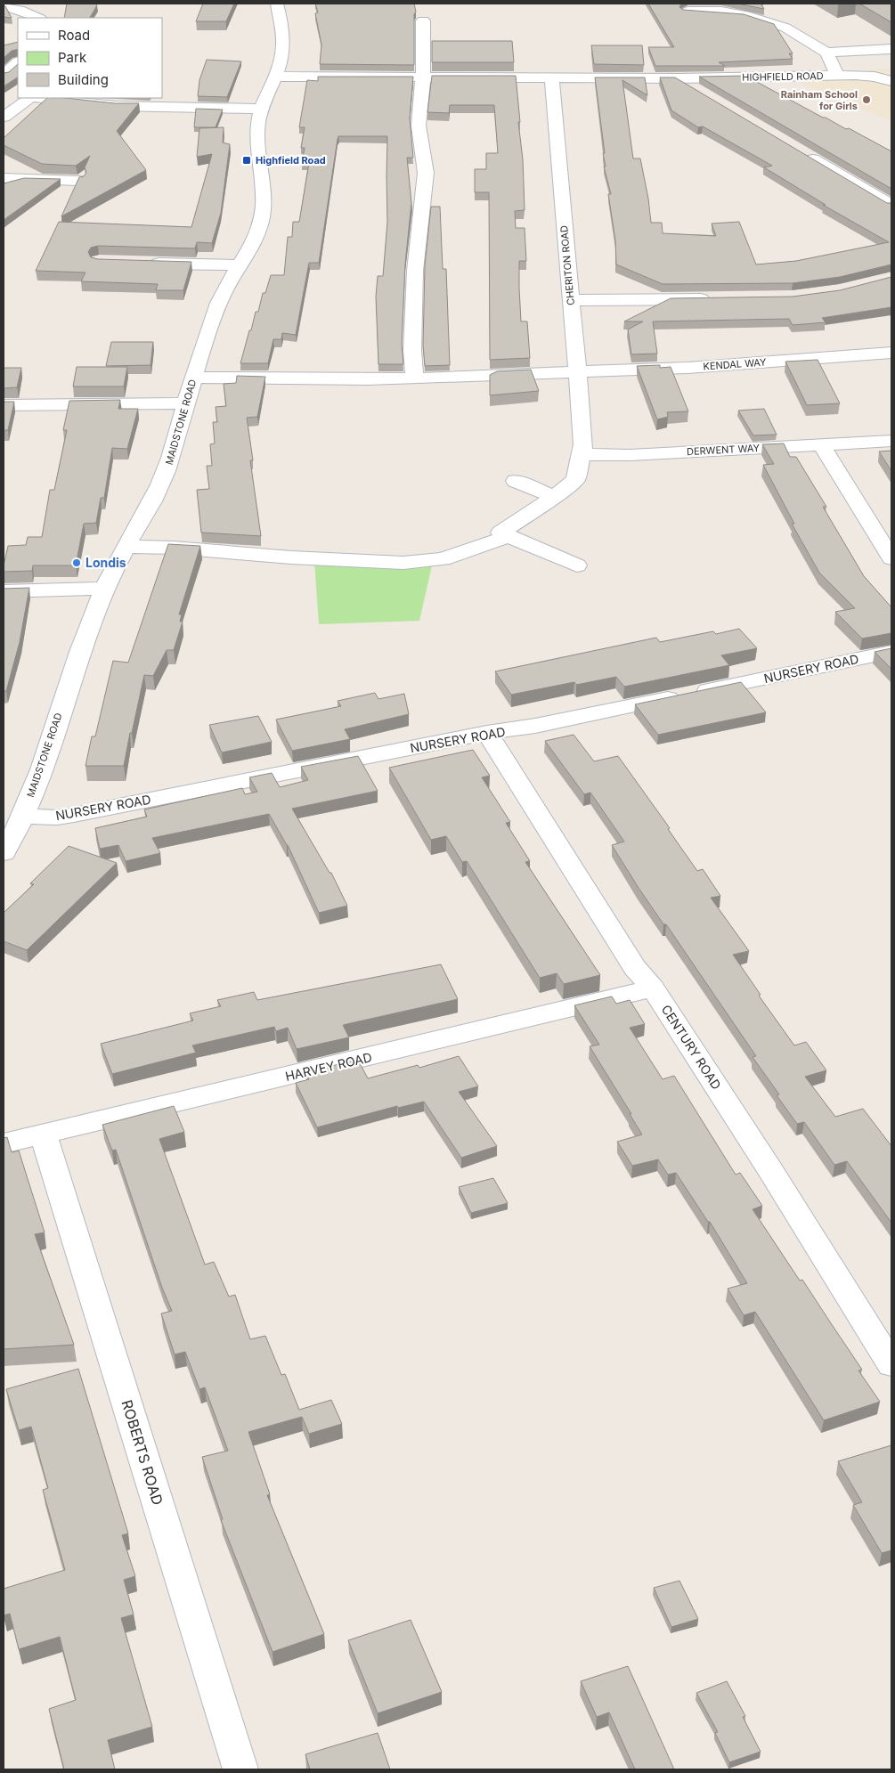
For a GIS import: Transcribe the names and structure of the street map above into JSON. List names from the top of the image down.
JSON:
{
  "streets": {
    "street": [
      "HIGHFIELD ROAD",
      "CHERITON ROAD",
      "KENDAL WAY",
      "MAIDSTONE ROAD",
      "DERWENT WAY",
      "NURSERY ROAD",
      "CENTURY ROAD",
      "HARVEY ROAD",
      "ROBERTS ROAD"
    ]
  },
  "crossings": [
    ["HIGHFIELD ROAD", "CHERITON ROAD"],
    ["HIGHFIELD ROAD", "MAIDSTONE ROAD"],
    ["CHERITON ROAD", "KENDAL WAY"],
    ["CHERITON ROAD", "DERWENT WAY"],
    ["KENDAL WAY", "MAIDSTONE ROAD"],
    ["MAIDSTONE ROAD", "NURSERY ROAD"],
    ["NURSERY ROAD", "CENTURY ROAD"],
    ["CENTURY ROAD", "HARVEY ROAD"],
    ["HARVEY ROAD", "ROBERTS ROAD"]
  ],
  "places": {
    "other": ["Rainham School for Girls", "Londis"],
    "transit": ["Highfield Road"]
  },
  "legend": ["Road", "Park", "Building"]
}
